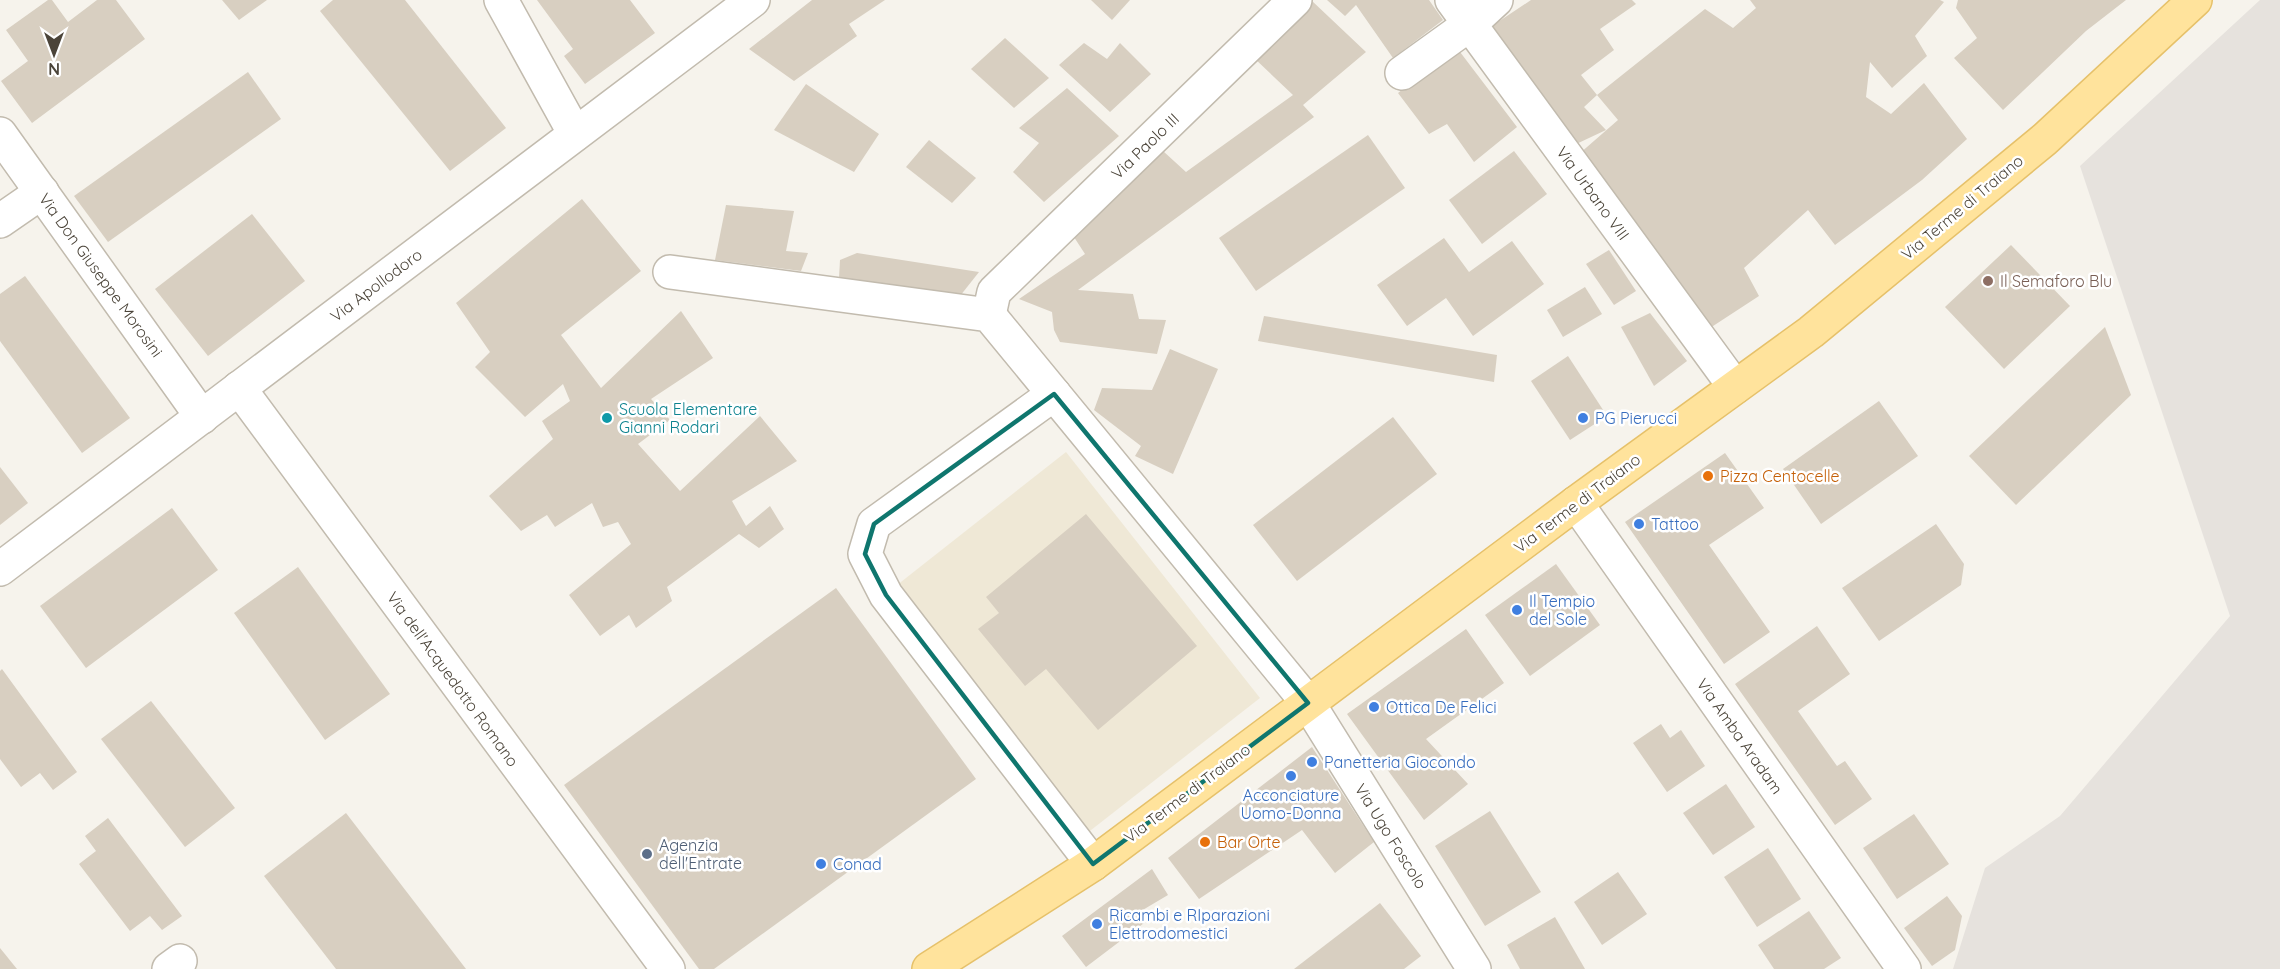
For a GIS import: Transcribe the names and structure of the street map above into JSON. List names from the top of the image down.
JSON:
{
  "streets": {
    "main road": ["Via Terme di Traiano"],
    "street": [
      "Via Paolo III",
      "Via Urbano VIII",
      "Via Don Giuseppe Morosini",
      "Via Apollodoro",
      "Via dell'Acquedotto Romano",
      "Via Amba Aradam",
      "Via Ugo Foscolo"
    ]
  },
  "crossings": [
    ["Via Paolo III", "Via Ugo Foscolo"],
    ["Via Urbano VIII", "Via Terme di Traiano"],
    ["Via Terme di Traiano", "Via Amba Aradam"],
    ["Via Terme di Traiano", "Via Ugo Foscolo"],
    ["Via Don Giuseppe Morosini", "Via Apollodoro"],
    ["Via Apollodoro", "Via dell'Acquedotto Romano"]
  ],
  "places": [
    "Il Semaforo Blu",
    "Scuola Elementare Gianni Rodari",
    "PG Pierucci",
    "Pizza Centocelle",
    "Tattoo",
    "Il Tempio del Sole",
    "Ottica De Felici",
    "Panetteria Giocondo",
    "Acconciature Uomo-Donna",
    "Bar Orte",
    "Agenzia dell'Entrate",
    "Conad",
    "Ricambi e RIparazioni Elettrodomestici"
  ],
  "north": "bottom"
}
